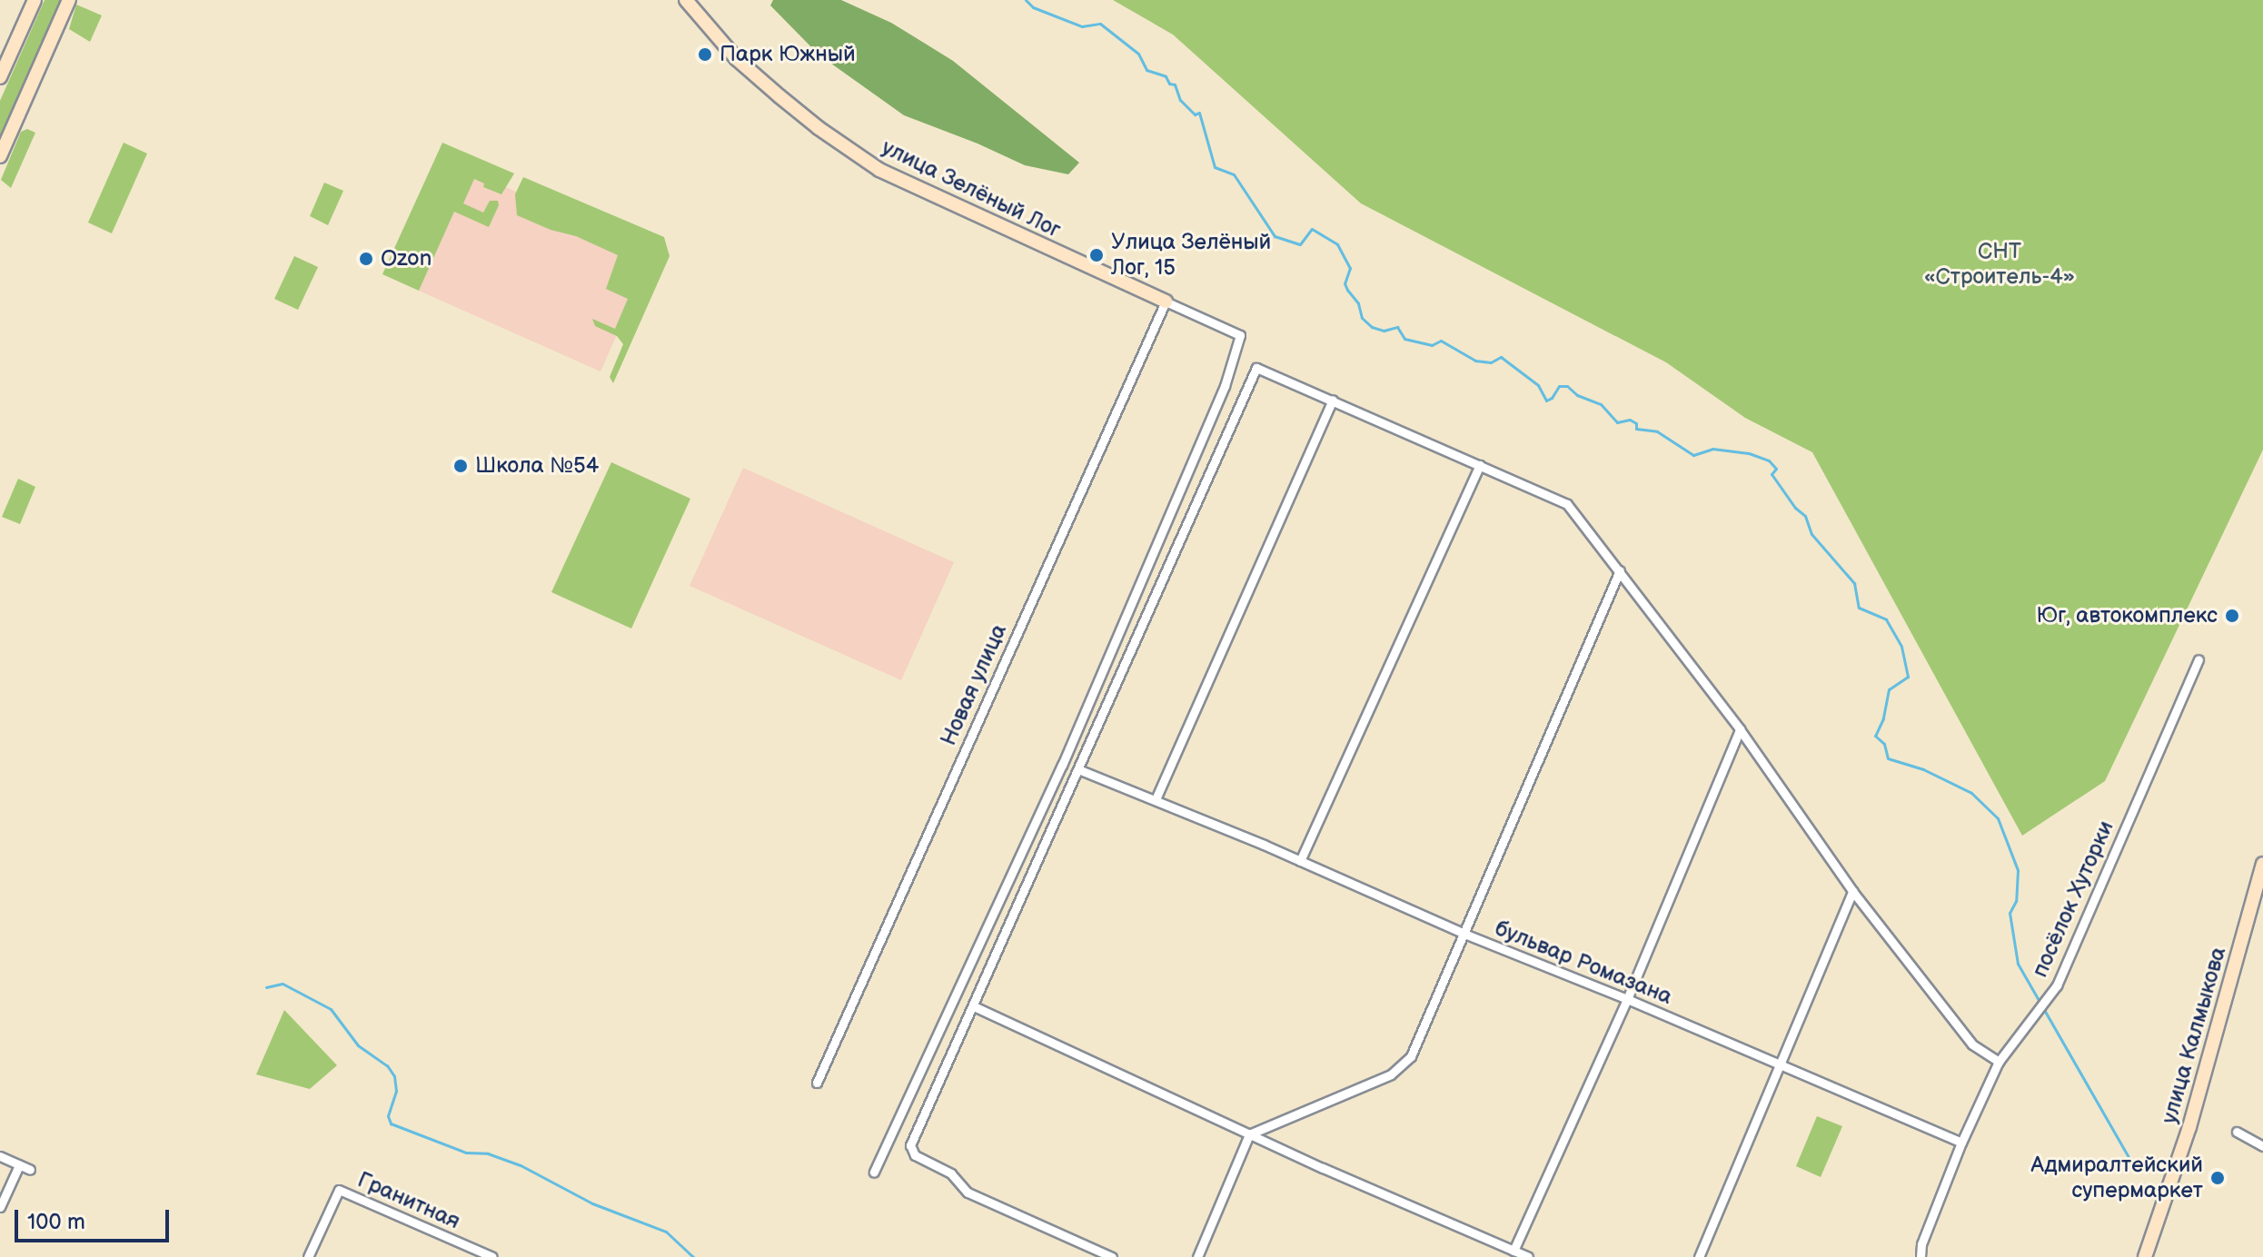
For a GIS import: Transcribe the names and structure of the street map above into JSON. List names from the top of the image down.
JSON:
{
  "streets": {
    "street": [
      "улица Зелёный Лог",
      "Новая улица",
      "посёлок Хуторки",
      "бульвар Ромазана",
      "улица Калмыкова",
      "Гранитная"
    ]
  },
  "crossings": [
    ["улица Зелёный Лог", "Новая улица"],
    ["посёлок Хуторки", "бульвар Ромазана"]
  ],
  "parks": ["СНТ «Строитель-4»"],
  "places": [
    "Парк Южный",
    "Улица Зелёный Лог, 15",
    "Ozon",
    "Школа №54",
    "Юг, автокомплекс",
    "Адмиралтейский супермаркет"
  ],
  "scale_bar": "100 m"
}
